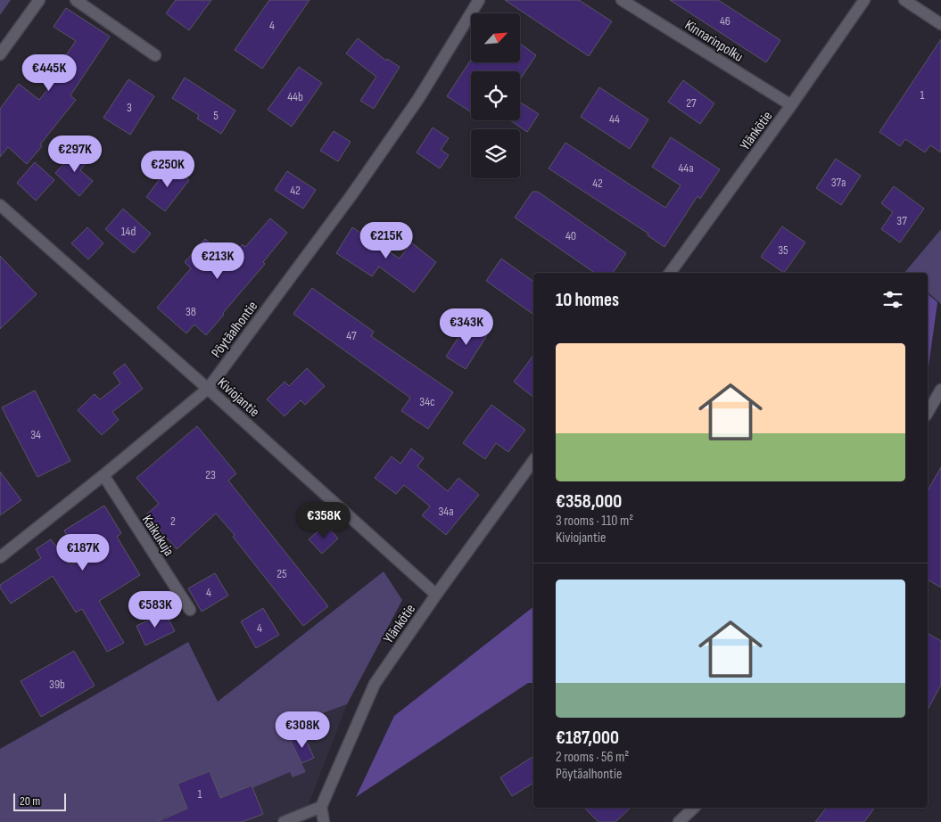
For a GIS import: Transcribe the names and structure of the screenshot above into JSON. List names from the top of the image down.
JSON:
{
  "streets": {
    "street": [
      "Kinnarinpolku",
      "Ylänkötie",
      "Pöytäalhontie",
      "Kiviojantie",
      "Kaikukuja"
    ]
  },
  "crossings": [
    ["Kinnarinpolku", "Ylänkötie"],
    ["Ylänkötie", "Kiviojantie"],
    ["Pöytäalhontie", "Kiviojantie"],
    ["Pöytäalhontie", "Kaikukuja"]
  ],
  "house_numbers": [
    "46",
    "4",
    "1",
    "44b",
    "27",
    "3",
    "5",
    "44",
    "44a",
    "37a",
    "42",
    "42",
    "37",
    "14d",
    "40",
    "35",
    "38",
    "47",
    "34c",
    "34",
    "23",
    "34a",
    "2",
    "25",
    "4",
    "4",
    "39b",
    "1"
  ],
  "scale_bar": "20 m",
  "north": "top right",
  "page": {
    "price": [
      "€445K",
      "€297K",
      "€250K",
      "€215K",
      "€213K",
      "€343K",
      "€358K",
      "€187K",
      "€583K",
      "€308K"
    ],
    "heading": "10 homes",
    "list": [
      {
        "name": "€358,000",
        "note": "3 rooms · 110 m² · Kiviojantie"
      },
      {
        "name": "€187,000",
        "note": "2 rooms · 56 m² · Pöytäalhontie"
      }
    ],
    "scale": "20 m"
  }
}
